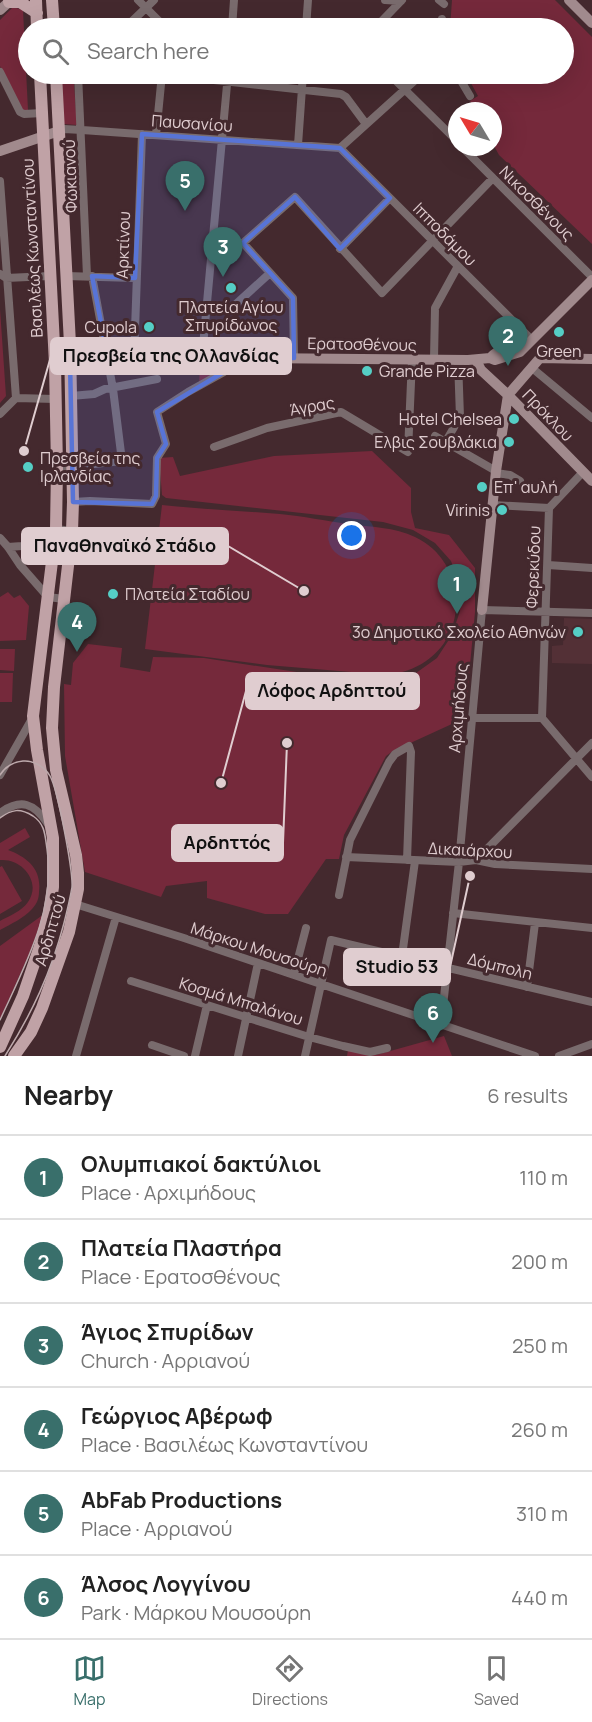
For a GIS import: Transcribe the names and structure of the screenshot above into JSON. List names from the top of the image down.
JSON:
{
  "streets": {
    "main road": [
      "Παυσανίου",
      "Βασιλέως Κωνσταντίνου",
      "Ερατοσθένους",
      "Πρόκλου",
      "Αρχιμήδους",
      "Αρδηττού"
    ],
    "street": [
      "Φωκιανού",
      "Νικοσθένους",
      "Ιπποδάμου",
      "Αρκτίνου",
      "Άγρας",
      "Φερεκύδου",
      "Δικαιάρχου",
      "Μάρκου Μουσούρη",
      "Δόμπολη",
      "Κοσμά Μπαλάνου"
    ]
  },
  "crossings": [
    ["Παυσανίου", "Φωκιανού"],
    ["Παυσανίου", "Ιπποδάμου"],
    ["Παυσανίου", "Αρκτίνου"],
    ["Παυσανίου", "Βασιλέως Κωνσταντίνου"],
    ["Φωκιανού", "Βασιλέως Κωνσταντίνου"],
    ["Φωκιανού", "Ερατοσθένους"],
    ["Νικοσθένους", "Ερατοσθένους"],
    ["Ιπποδάμου", "Ερατοσθένους"],
    ["Αρκτίνου", "Ερατοσθένους"],
    ["Βασιλέως Κωνσταντίνου", "Ερατοσθένους"],
    ["Βασιλέως Κωνσταντίνου", "Αρδηττού"],
    ["Ερατοσθένους", "Άγρας"],
    ["Ερατοσθένους", "Πρόκλου"],
    ["Πρόκλου", "Αρχιμήδους"],
    ["Αρχιμήδους", "Δικαιάρχου"],
    ["Αρχιμήδους", "Μάρκου Μουσούρη"],
    ["Αρχιμήδους", "Δόμπολη"],
    ["Αρδηττού", "Μάρκου Μουσούρη"],
    ["Μάρκου Μουσούρη", "Δόμπολη"]
  ],
  "places": [
    "Πλατεία Αγίου Σπυρίδωνος",
    "Cupola",
    "Green",
    "Grande Pizza",
    "Hotel Chelsea",
    "Ελβις Σουβλάκια",
    "Πρεσβεία της Ολλανδίας",
    "Πρεσβεία της Ιρλανδίας",
    "Επ' αυλή",
    "Virinis",
    "Παναθηναϊκό Στάδιο",
    "Πλατεία Σταδίου",
    "3ο Δημοτικό Σχολείο Αθηνών",
    "Αρδηττός",
    "Λόφος Αρδηττού",
    "Studio 53"
  ],
  "north": "top left",
  "page": {
    "search": "Search here",
    "pins": [
      "5",
      "3",
      "2",
      "1",
      "4",
      "6"
    ],
    "heading": ["Nearby", "6 results"],
    "list": [
      {
        "mark": "1",
        "name": "Ολυμπιακοί δακτύλιοι",
        "note": "Place · Αρχιμήδους",
        "value": "110 m"
      },
      {
        "mark": "2",
        "name": "Πλατεία Πλαστήρα",
        "note": "Place · Ερατοσθένους",
        "value": "200 m"
      },
      {
        "mark": "3",
        "name": "Άγιος Σπυρίδων",
        "note": "Church · Αρριανού",
        "value": "250 m"
      },
      {
        "mark": "4",
        "name": "Γεώργιος Αβέρωφ",
        "note": "Place · Βασιλέως Κωνσταντίνου",
        "value": "260 m"
      },
      {
        "mark": "5",
        "name": "AbFab Productions",
        "note": "Place · Αρριανού",
        "value": "310 m"
      },
      {
        "mark": "6",
        "name": "Άλσος Λογγίνου",
        "note": "Park · Μάρκου Μουσούρη",
        "value": "440 m"
      }
    ],
    "nav": ["Map", "Directions", "Saved"]
  }
}
